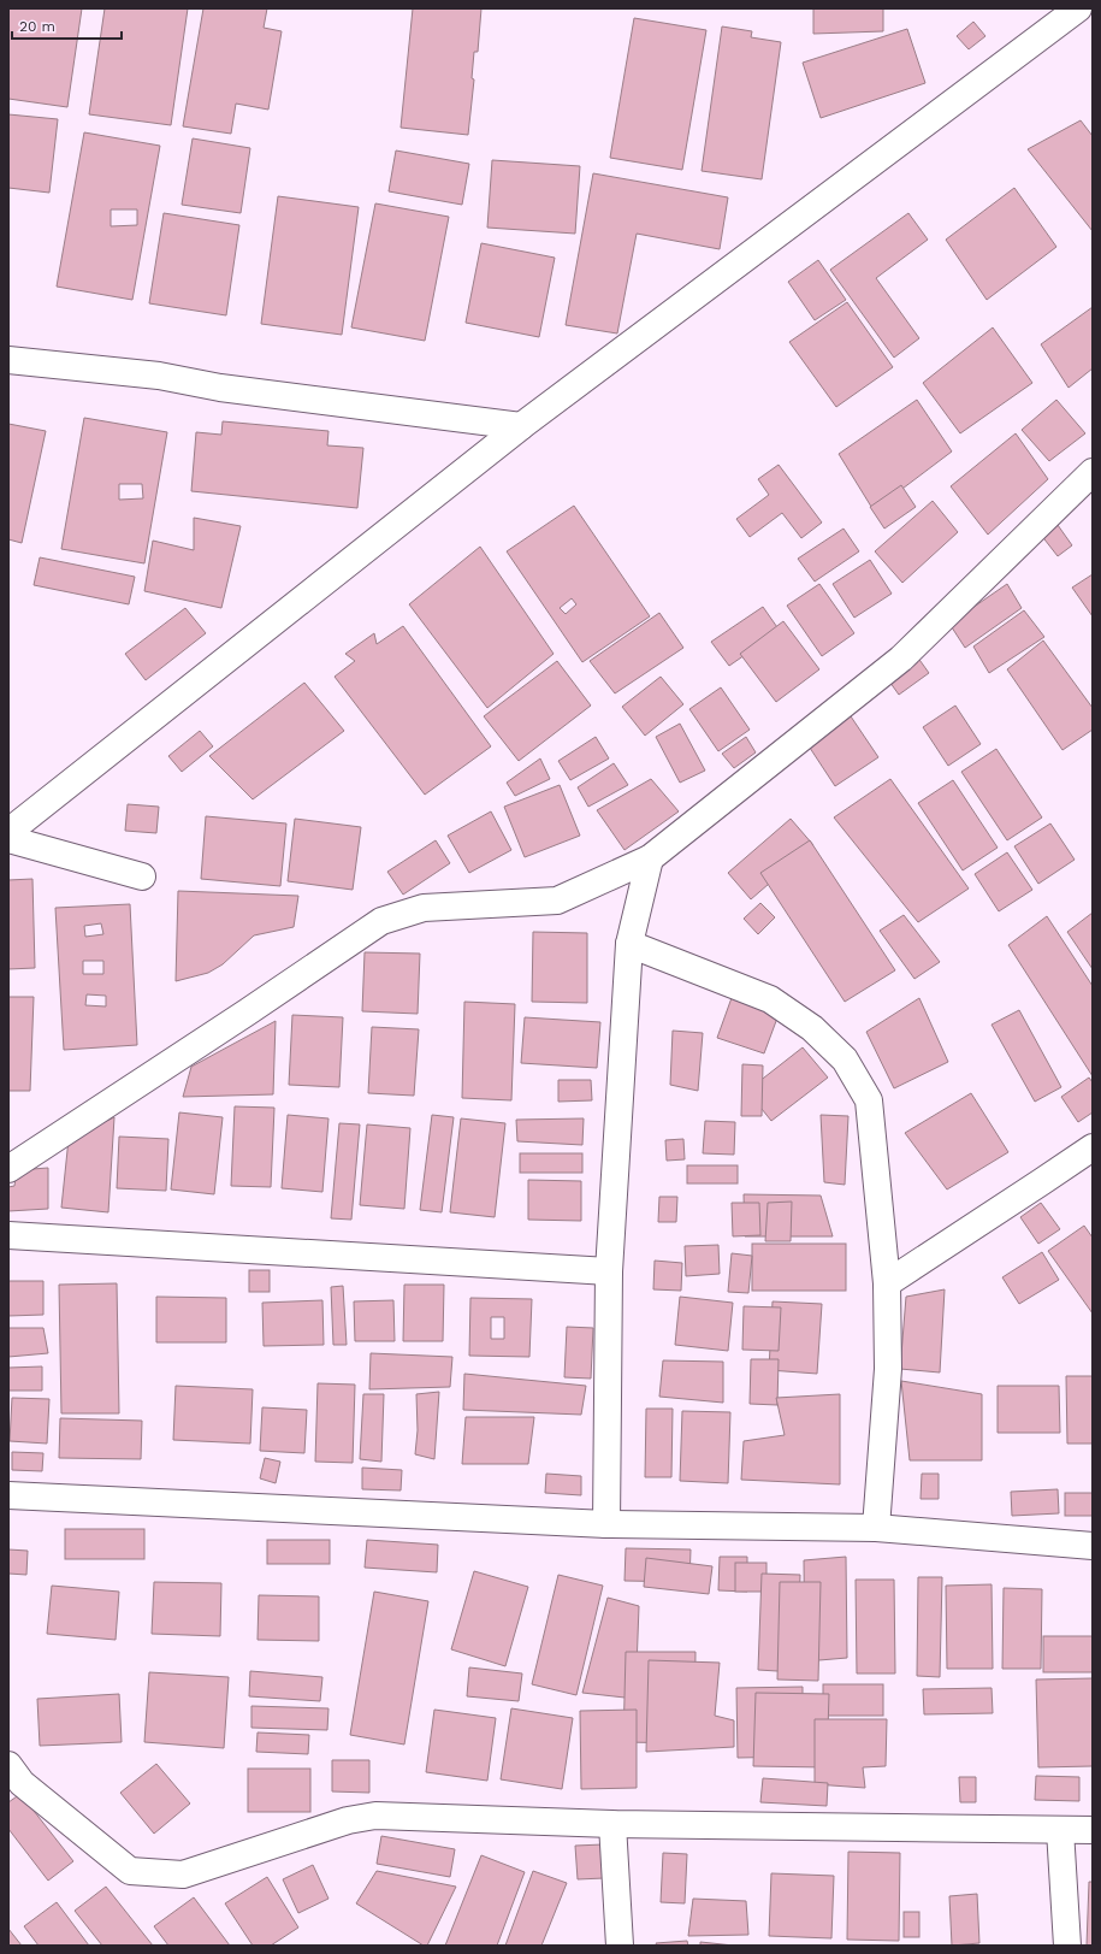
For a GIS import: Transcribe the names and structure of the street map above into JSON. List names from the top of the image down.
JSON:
{
  "scale_bar": "20 m"
}
